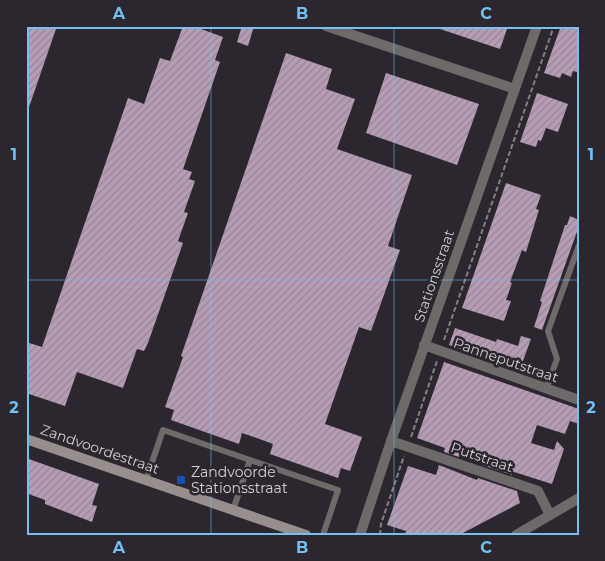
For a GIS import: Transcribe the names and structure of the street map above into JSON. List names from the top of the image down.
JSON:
{
  "streets": {
    "main road": ["Zandvoordestraat"],
    "street": ["Stationsstraat", "Panneputstraat", "Putstraat"]
  },
  "crossings": [
    ["Stationsstraat", "Panneputstraat"],
    ["Stationsstraat", "Putstraat"]
  ],
  "places": {
    "transit": ["Zandvoorde Stationsstraat"]
  },
  "grid": {
    "columns": ["A", "B", "C"],
    "rows": ["1", "2"]
  }
}
